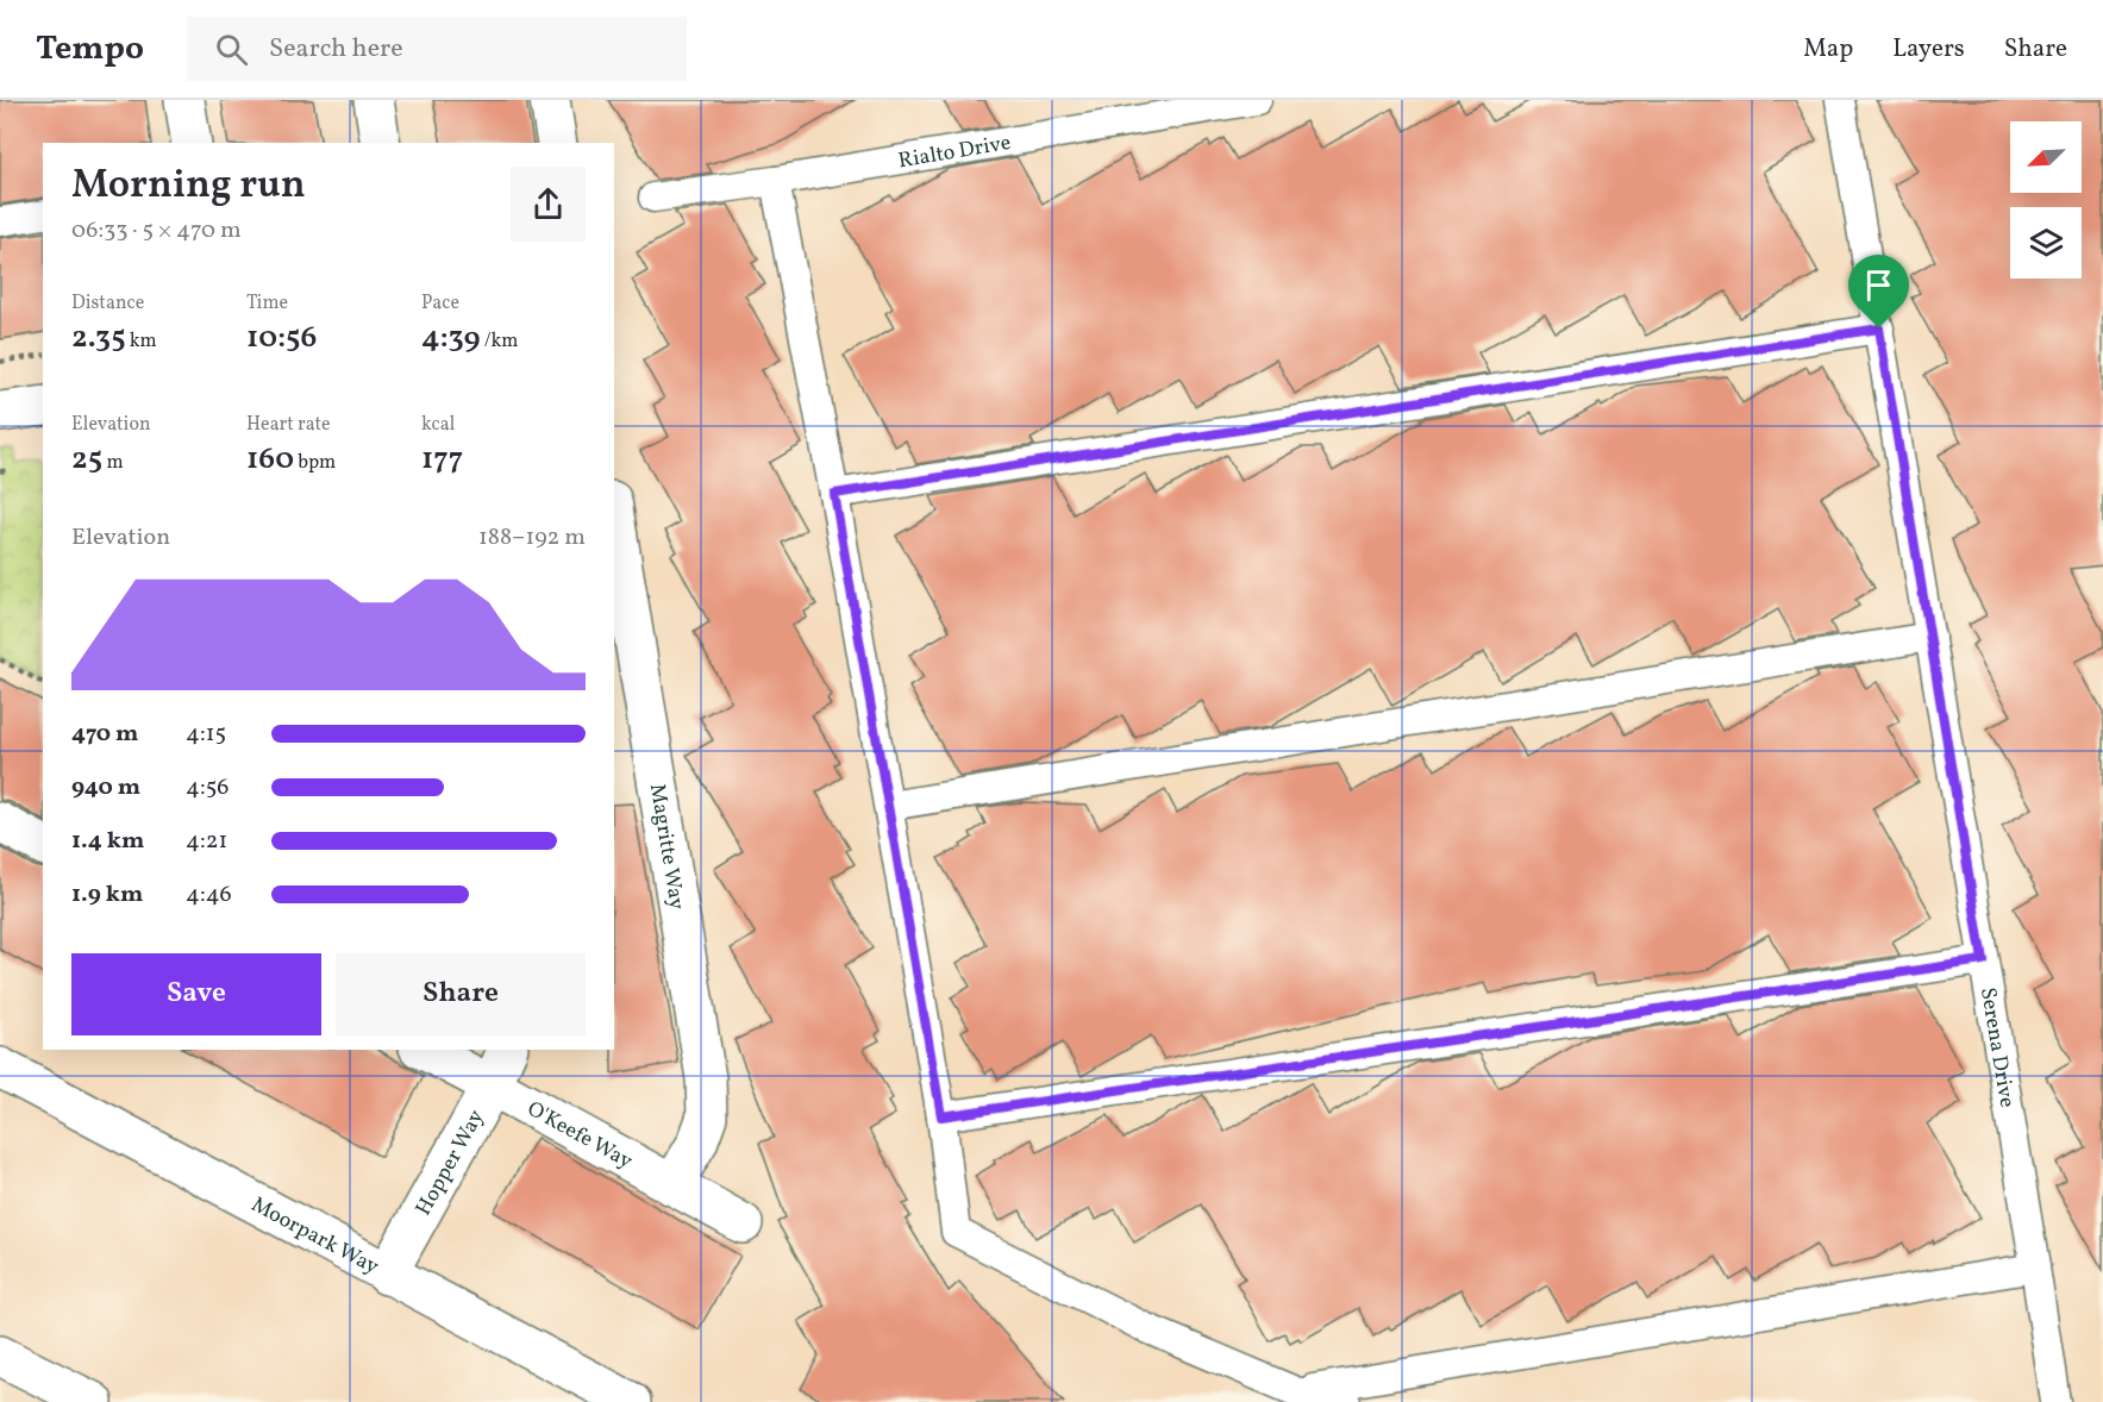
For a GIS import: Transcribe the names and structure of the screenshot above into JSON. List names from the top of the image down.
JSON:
{
  "streets": {
    "main road": [
      "Magritte Way",
      "O'Keefe Way",
      "Hopper Way",
      "Moorpark Way"
    ],
    "lane": ["Rialto Drive", "Serena Drive"]
  },
  "crossings": [
    ["Magritte Way", "O'Keefe Way"],
    ["O'Keefe Way", "Hopper Way"],
    ["Hopper Way", "Moorpark Way"]
  ],
  "north": "bottom left",
  "page": {
    "header": "Tempo",
    "search": "Search here",
    "nav": ["Map", "Layers", "Share"],
    "heading": ["Morning run", "06:33 · 5 × 470 m"],
    "stats": [
      ["Distance", "2.35 km"],
      ["Time", "10:56"],
      ["Pace", "4:39 /km"],
      ["Elevation", "25 m"],
      ["Heart rate", "160 bpm"],
      ["kcal", "177"]
    ],
    "chart": ["Elevation", "188–192 m"],
    "list": [
      {
        "name": "470 m",
        "note": "4:15"
      },
      {
        "name": "940 m",
        "note": "4:56"
      },
      {
        "name": "1.4 km",
        "note": "4:21"
      },
      {
        "name": "1.9 km",
        "note": "4:46"
      }
    ],
    "buttons": ["Save", "Share"]
  }
}
